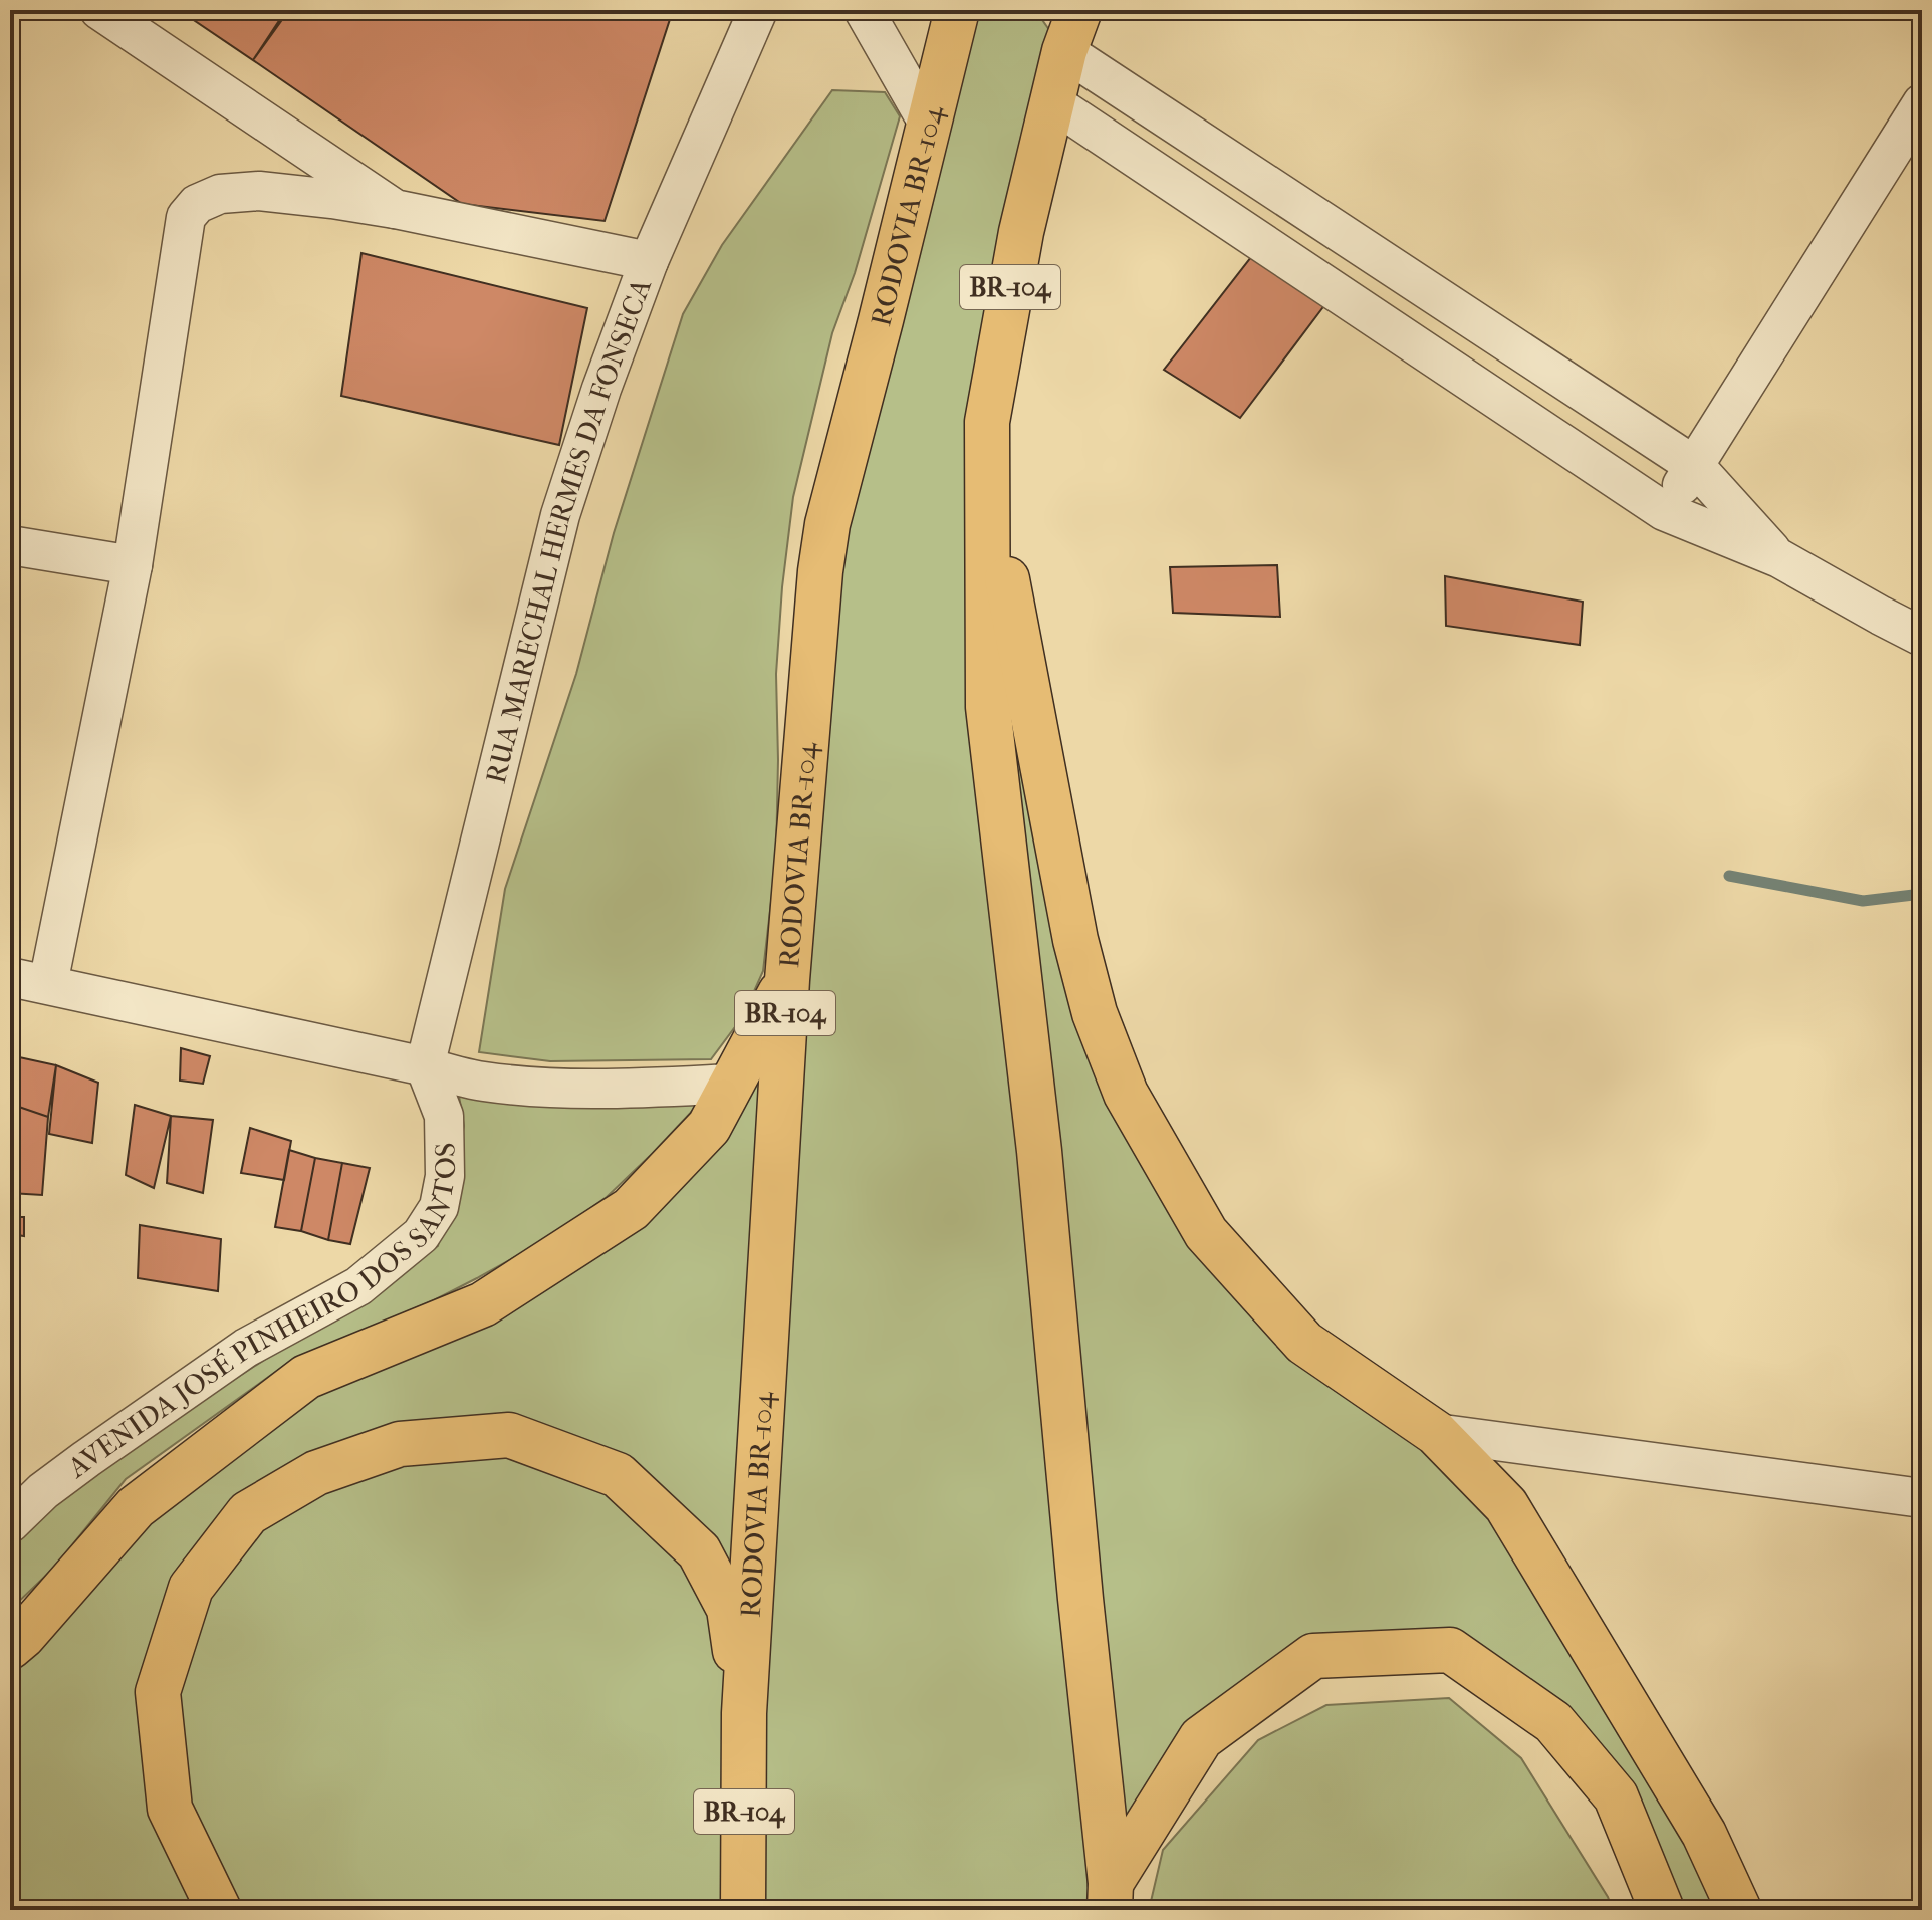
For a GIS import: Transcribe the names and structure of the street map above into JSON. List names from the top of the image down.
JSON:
{
  "streets": {
    "highway": ["RODOVIA BR-104", "BR-104"],
    "street": ["RUA MARECHAL HERMES DA FONSECA", "AVENIDA JOSÉ PINHEIRO DOS SANTOS"]
  },
  "crossings": [
    ["RUA MARECHAL HERMES DA FONSECA", "AVENIDA JOSÉ PINHEIRO DOS SANTOS"]
  ]
}
